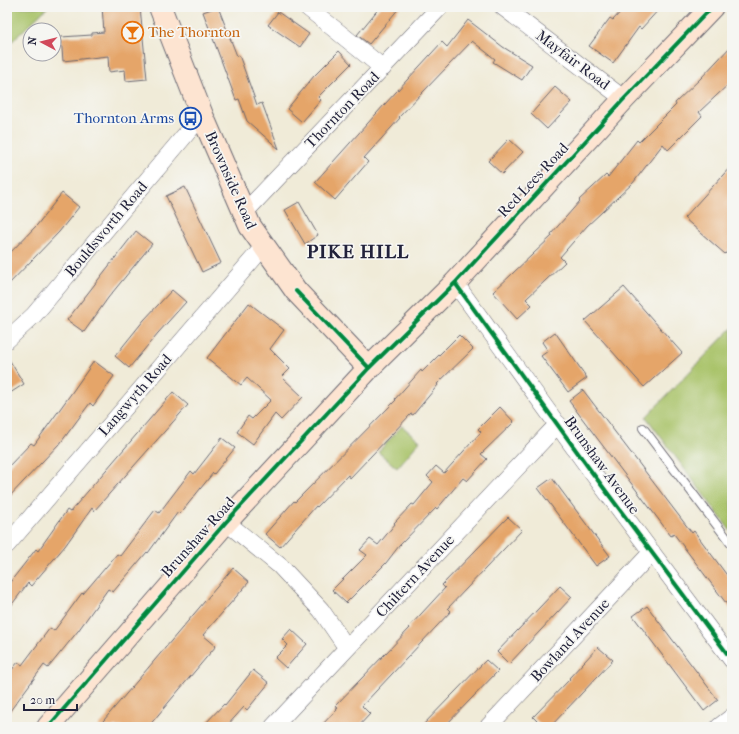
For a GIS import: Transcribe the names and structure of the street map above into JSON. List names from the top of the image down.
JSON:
{
  "streets": {
    "street": [
      "Mayfair Road",
      "Thornton Road",
      "Brownside Road",
      "Red Lees Road",
      "Bouldsworth Road",
      "Langwyth Road",
      "Brunshaw Avenue",
      "Brunshaw Road",
      "Chiltern Avenue",
      "Bowland Avenue"
    ]
  },
  "crossings": [
    ["Mayfair Road", "Red Lees Road"],
    ["Thornton Road", "Brownside Road"],
    ["Brownside Road", "Red Lees Road"],
    ["Brownside Road", "Bouldsworth Road"],
    ["Brownside Road", "Langwyth Road"],
    ["Brownside Road", "Brunshaw Road"],
    ["Red Lees Road", "Brunshaw Avenue"],
    ["Red Lees Road", "Brunshaw Road"],
    ["Brunshaw Avenue", "Chiltern Avenue"],
    ["Brunshaw Avenue", "Bowland Avenue"]
  ],
  "districts": ["PIKE HILL"],
  "places": {
    "bar": ["The Thornton"],
    "bus stop": ["Thornton Arms"]
  },
  "scale_bar": "20 m",
  "north": "left"
}
